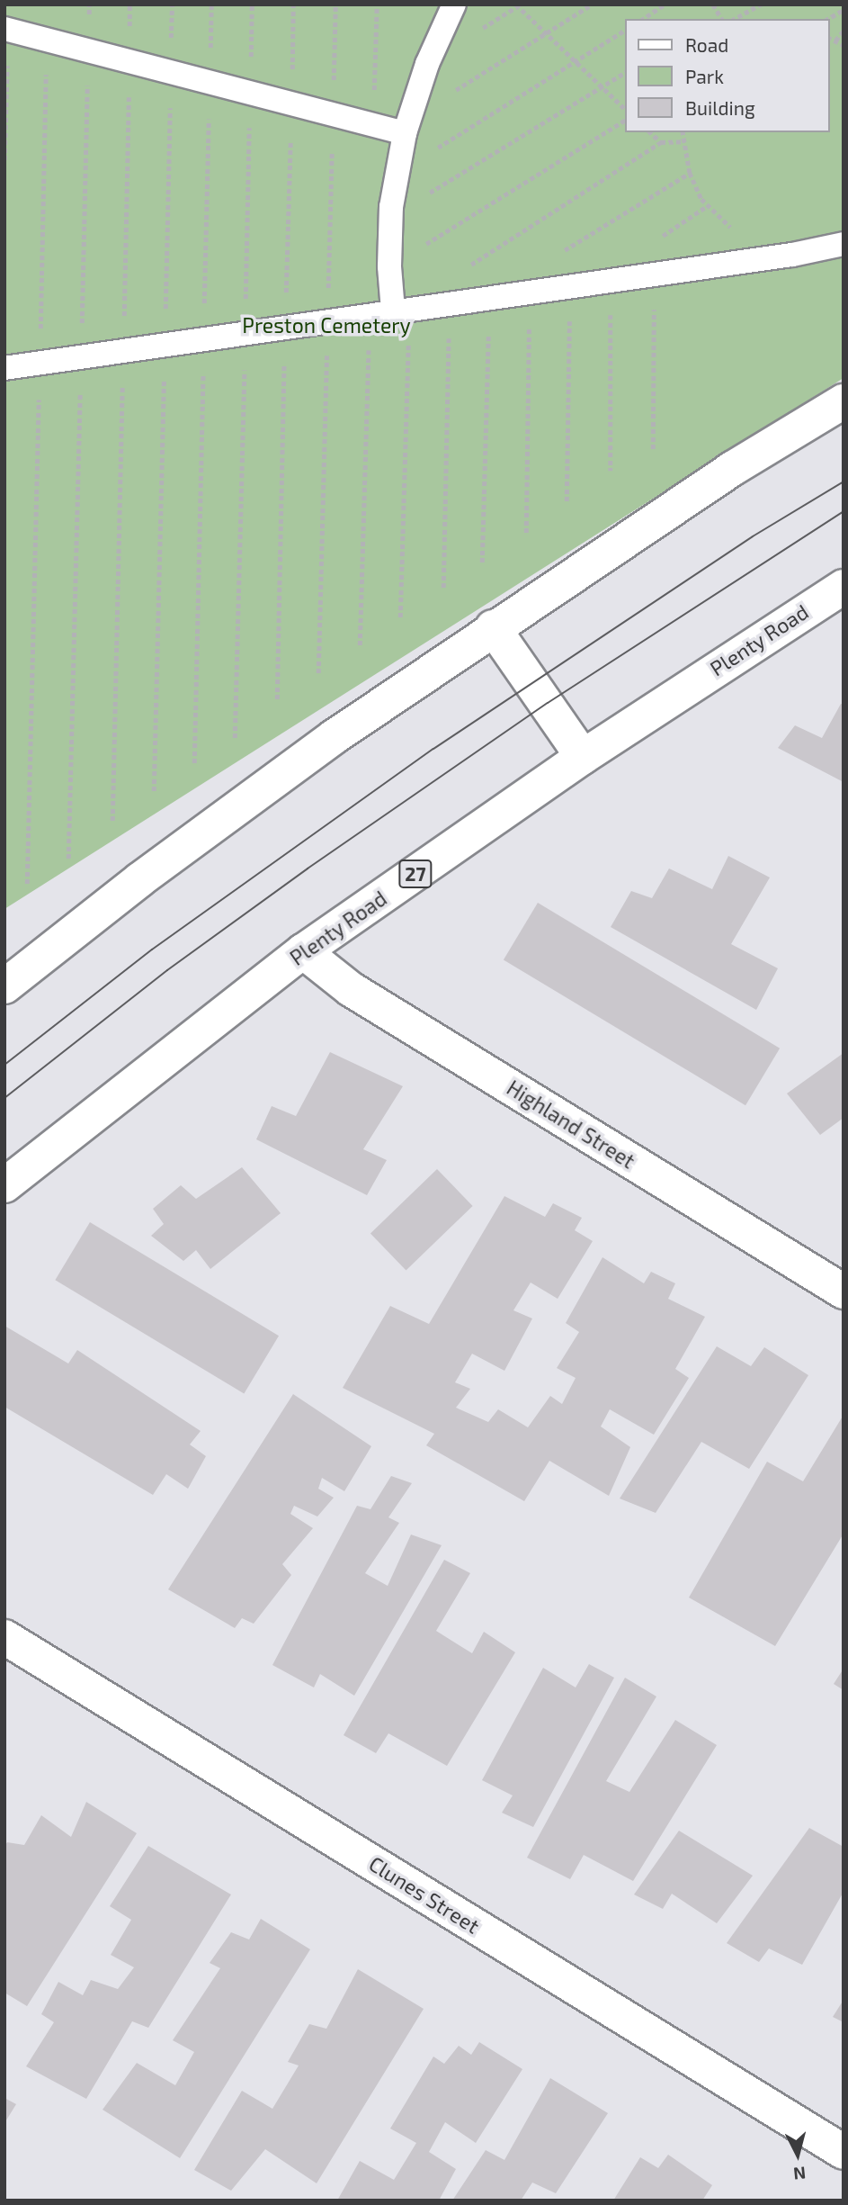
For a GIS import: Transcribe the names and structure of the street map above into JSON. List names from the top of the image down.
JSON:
{
  "streets": {
    "main road": [
      "Plenty Road",
      "27",
      "Highland Street",
      "Clunes Street"
    ]
  },
  "crossings": [
    ["Plenty Road", "Highland Street"]
  ],
  "parks": ["Preston Cemetery"],
  "legend": ["Road", "Park", "Building"],
  "north": "bottom"
}
